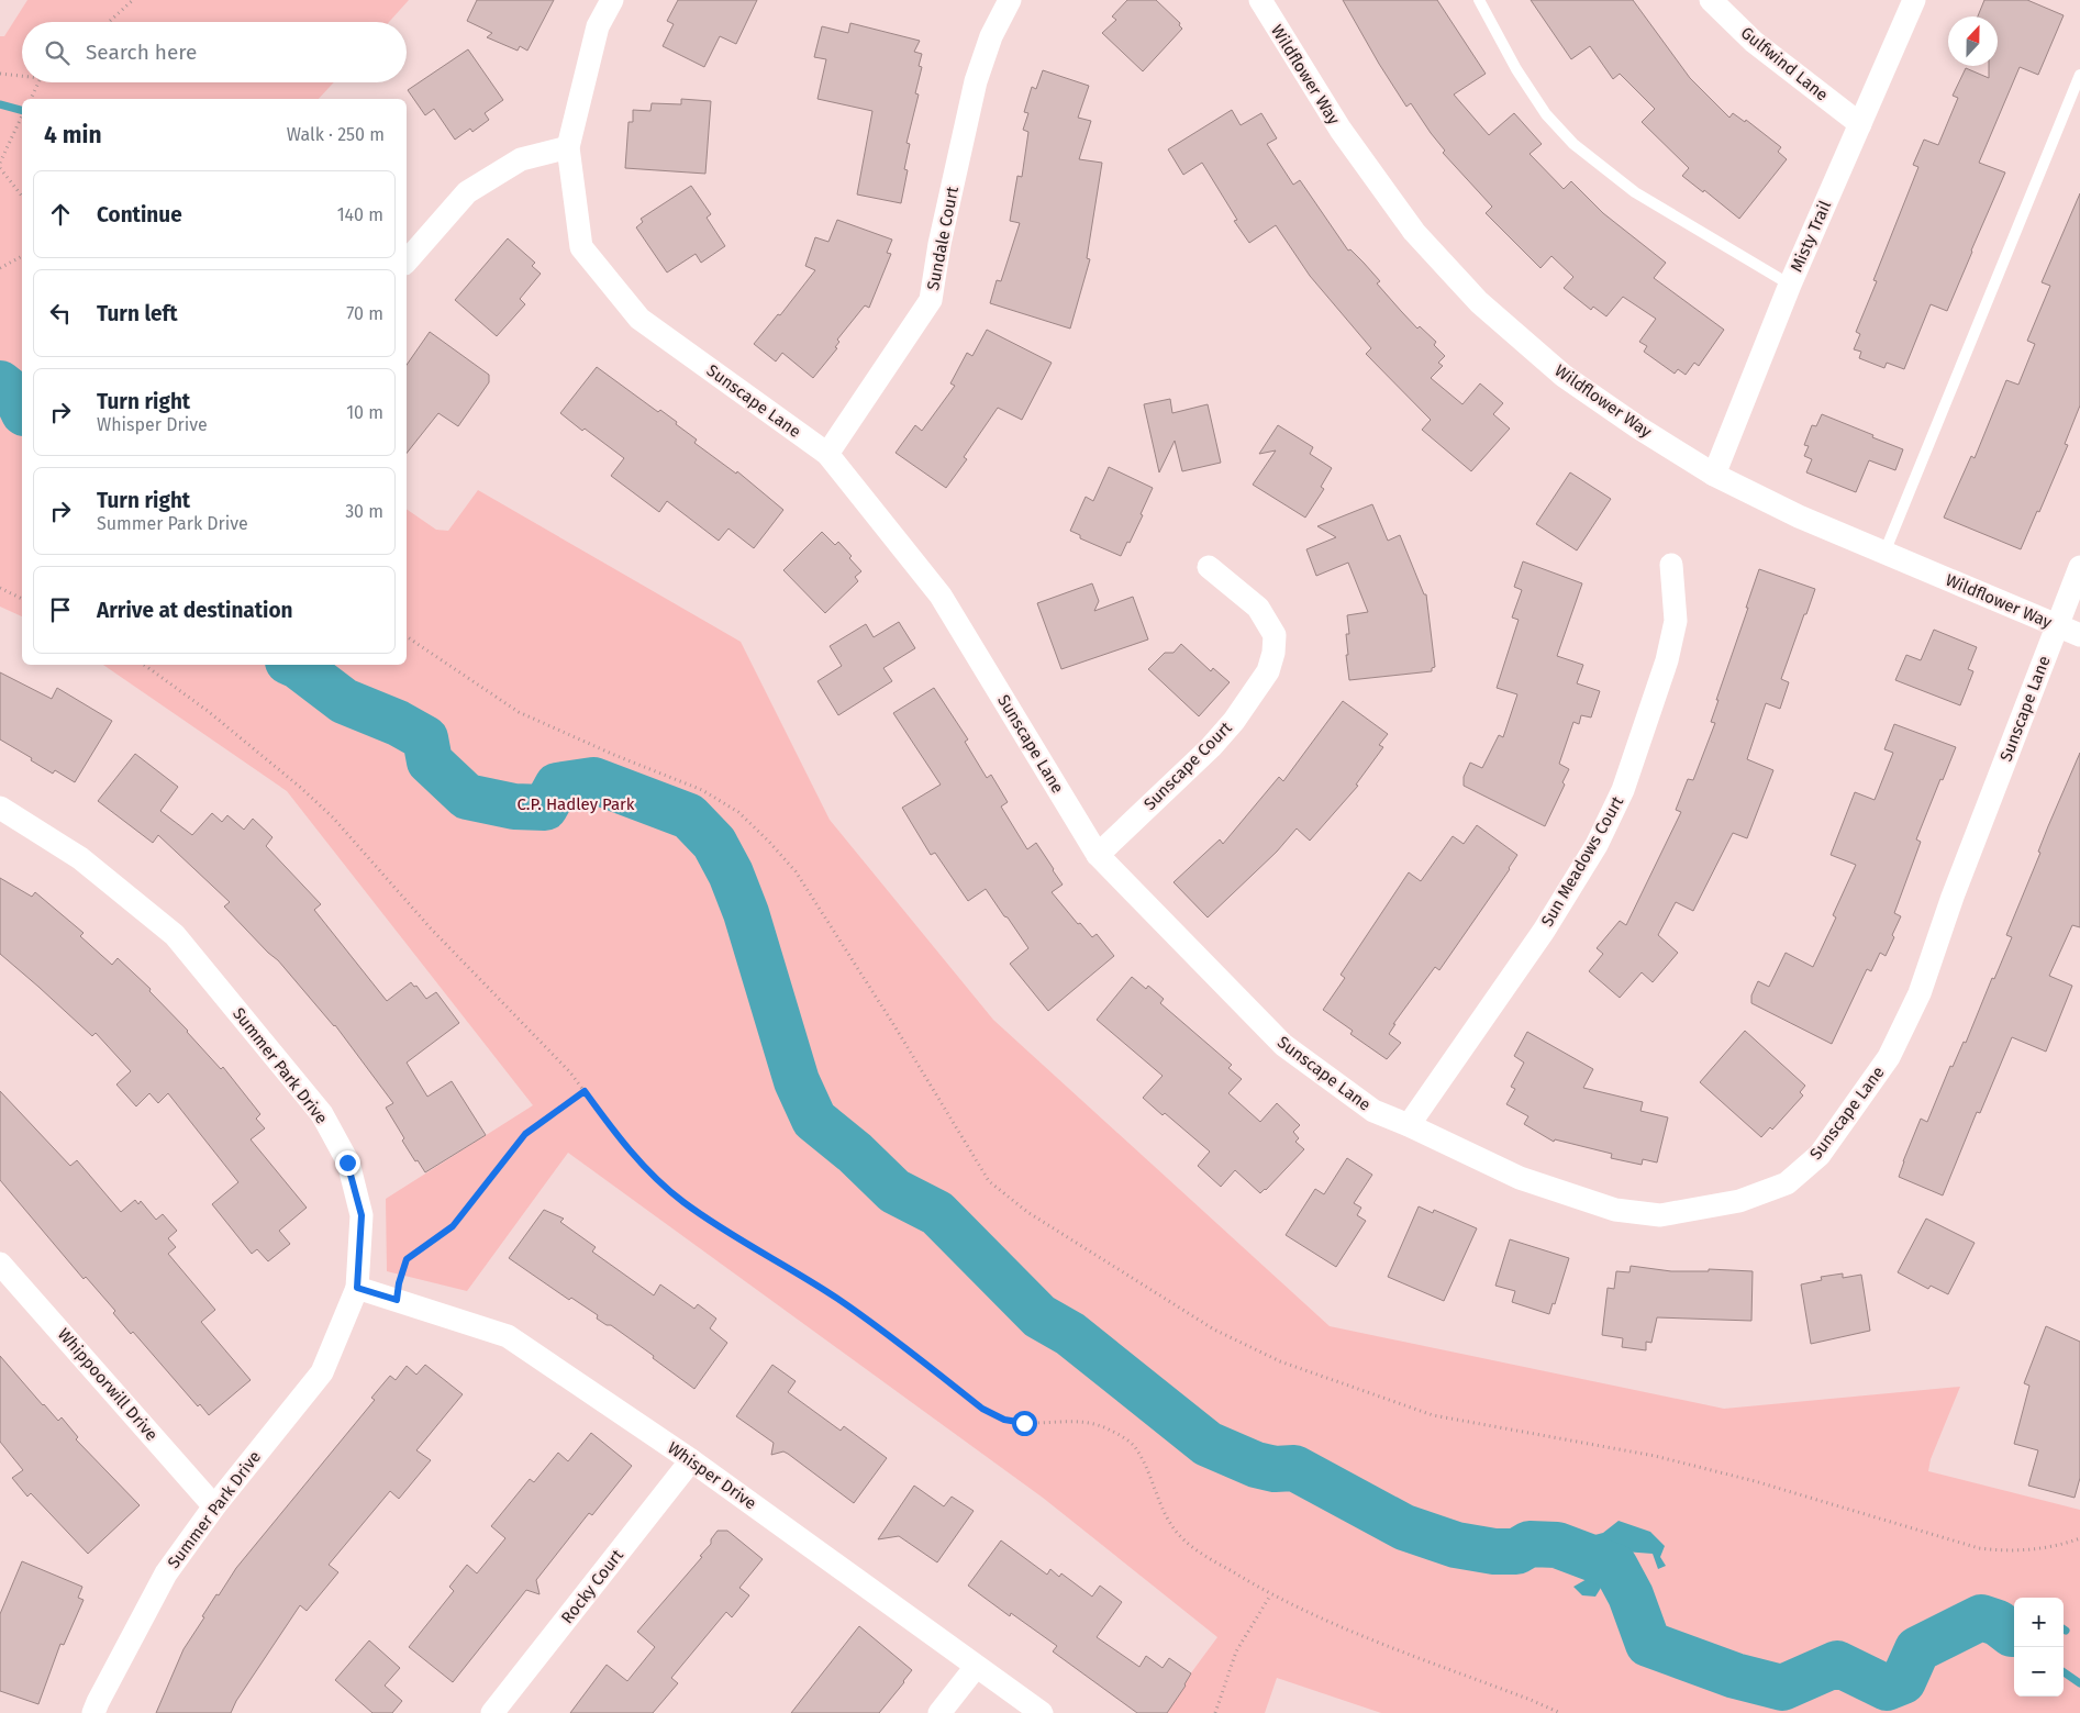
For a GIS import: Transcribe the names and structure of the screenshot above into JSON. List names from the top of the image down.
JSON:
{
  "streets": {
    "street": [
      "Gulfwind Lane",
      "Wildflower Way",
      "Misty Trail",
      "Sundale Court",
      "Sunscape Lane",
      "Sunscape Court",
      "Sun Meadows Court",
      "Summer Park Drive",
      "Whippoorwill Drive",
      "Whisper Drive",
      "Rocky Court"
    ]
  },
  "crossings": [
    ["Gulfwind Lane", "Misty Trail"],
    ["Wildflower Way", "Misty Trail"],
    ["Wildflower Way", "Sunscape Lane"],
    ["Sundale Court", "Sunscape Lane"],
    ["Sunscape Lane", "Sunscape Court"],
    ["Sunscape Lane", "Sun Meadows Court"],
    ["Summer Park Drive", "Whippoorwill Drive"],
    ["Summer Park Drive", "Whisper Drive"],
    ["Whisper Drive", "Rocky Court"]
  ],
  "parks": ["C.P. Hadley Park"],
  "north": "top",
  "page": {
    "search": "Search here",
    "heading": ["4 min", "Walk · 250 m"],
    "list": [
      ["Continue", "140 m"],
      ["Turn left", "70 m"],
      ["Turn right", "Whisper Drive", "10 m"],
      ["Turn right", "Summer Park Drive", "30 m"],
      "Arrive at destination"
    ],
    "map_buttons": ["+", "−"]
  }
}
